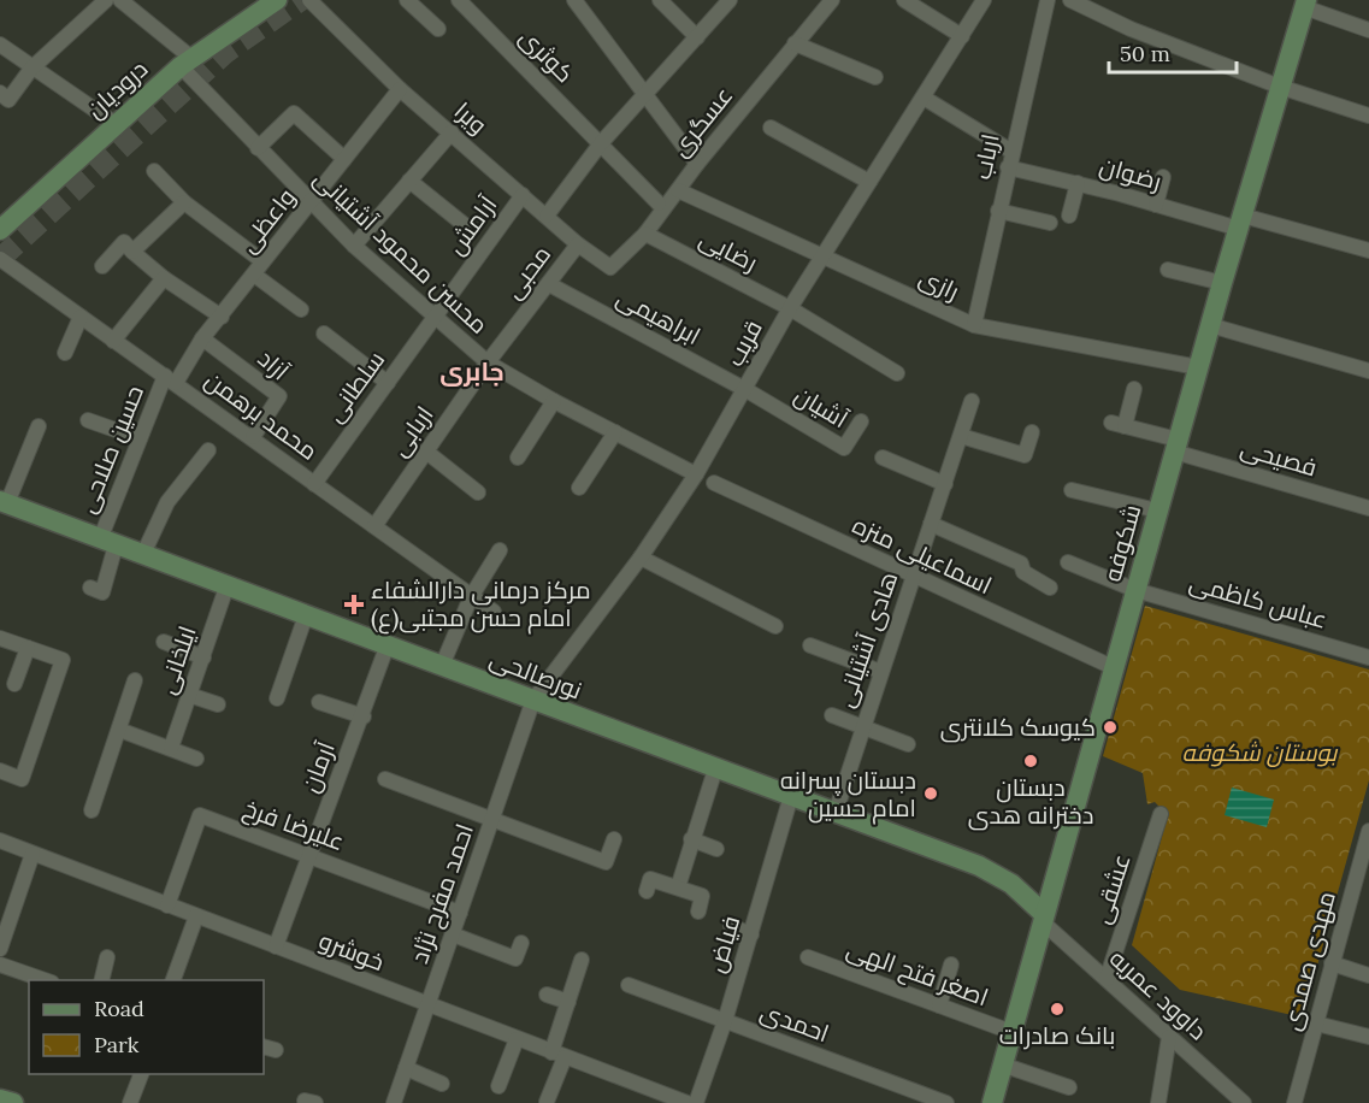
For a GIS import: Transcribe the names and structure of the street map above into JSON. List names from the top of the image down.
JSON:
{
  "streets": {
    "main road": ["درودیان", "شکوفه", "نورصالحی"],
    "street": [
      "کوثری",
      "ویرا",
      "عسگری",
      "ارباب",
      "رضوان",
      "واعظی",
      "آرامش",
      "رضایی",
      "محسن محمود آشتیانی",
      "محبی",
      "رازی",
      "ابراهیمی",
      "قریب",
      "آزاد",
      "سلطانی",
      "آشیان",
      "محمد برهمن",
      "اربابی",
      "حسین صلاحی",
      "فصیحی",
      "اسماعیلی منزه",
      "عباس کاظمی",
      "هادی آشتیانی",
      "ایلخانی",
      "آرمان",
      "علیرضا فرخ",
      "عشقی",
      "احمد مفرح نژاد",
      "فیاض",
      "خوشرو",
      "مهدی صمدی",
      "اصغر فتح الهی",
      "داوود عمریه",
      "احمدی"
    ]
  },
  "crossings": [
    ["درودیان", "محسن محمود آشتیانی"],
    ["ویرا", "عسگری"],
    ["ویرا", "واعظی"],
    ["ویرا", "آرامش"],
    ["ویرا", "محبی"],
    ["عسگری", "رضایی"],
    ["عسگری", "رازی"],
    ["ارباب", "رضوان"],
    ["ارباب", "رازی"],
    ["رضوان", "شکوفه"],
    ["واعظی", "محسن محمود آشتیانی"],
    ["واعظی", "آزاد"],
    ["واعظی", "محمد برهمن"],
    ["واعظی", "حسین صلاحی"],
    ["آرامش", "محسن محمود آشتیانی"],
    ["آرامش", "سلطانی"],
    ["رضایی", "قریب"],
    ["محسن محمود آشتیانی", "محبی"],
    ["محسن محمود آشتیانی", "قریب"],
    ["محسن محمود آشتیانی", "سلطانی"],
    ["محسن محمود آشتیانی", "اربابی"],
    ["محبی", "ابراهیمی"],
    ["محبی", "اربابی"],
    ["رازی", "قریب"],
    ["رازی", "شکوفه"],
    ["ابراهیمی", "قریب"],
    ["ابراهیمی", "آشیان"],
    ["قریب", "آشیان"],
    ["قریب", "نورصالحی"],
    ["قریب", "احمد مفرح نژاد"],
    ["آزاد", "محمد برهمن"],
    ["سلطانی", "محمد برهمن"],
    ["محمد برهمن", "اربابی"],
    ["محمد برهمن", "حسین صلاحی"],
    ["حسین صلاحی", "نورصالحی"],
    ["فصیحی", "شکوفه"],
    ["شکوفه", "اسماعیلی منزه"],
    ["شکوفه", "عباس کاظمی"],
    ["شکوفه", "نورصالحی"],
    ["شکوفه", "اصغر فتح الهی"],
    ["شکوفه", "داوود عمریه"],
    ["اسماعیلی منزه", "هادی آشتیانی"],
    ["هادی آشتیانی", "نورصالحی"],
    ["ایلخانی", "نورصالحی"],
    ["نورصالحی", "آرمان"],
    ["نورصالحی", "احمد مفرح نژاد"],
    ["نورصالحی", "فیاض"],
    ["نورصالحی", "داوود عمریه"],
    ["آرمان", "علیرضا فرخ"],
    ["آرمان", "خوشرو"],
    ["علیرضا فرخ", "احمد مفرح نژاد"],
    ["علیرضا فرخ", "خوشرو"],
    ["عشقی", "داوود عمریه"],
    ["احمد مفرح نژاد", "خوشرو"],
    ["فیاض", "احمدی"]
  ],
  "districts": ["جابری"],
  "parks": ["بوستان شکوفه"],
  "places": {
    "health": ["مرکز درمانی دارالشفاء امام حسن مجتبی(ع)"],
    "other": [
      "کیوسک کلانتری",
      "دبستان دخترانه هدی",
      "دبستان پسرانه امام حسین",
      "بانک صادرات"
    ]
  },
  "legend": ["Road", "Park"],
  "scale_bar": "50 m"
}
